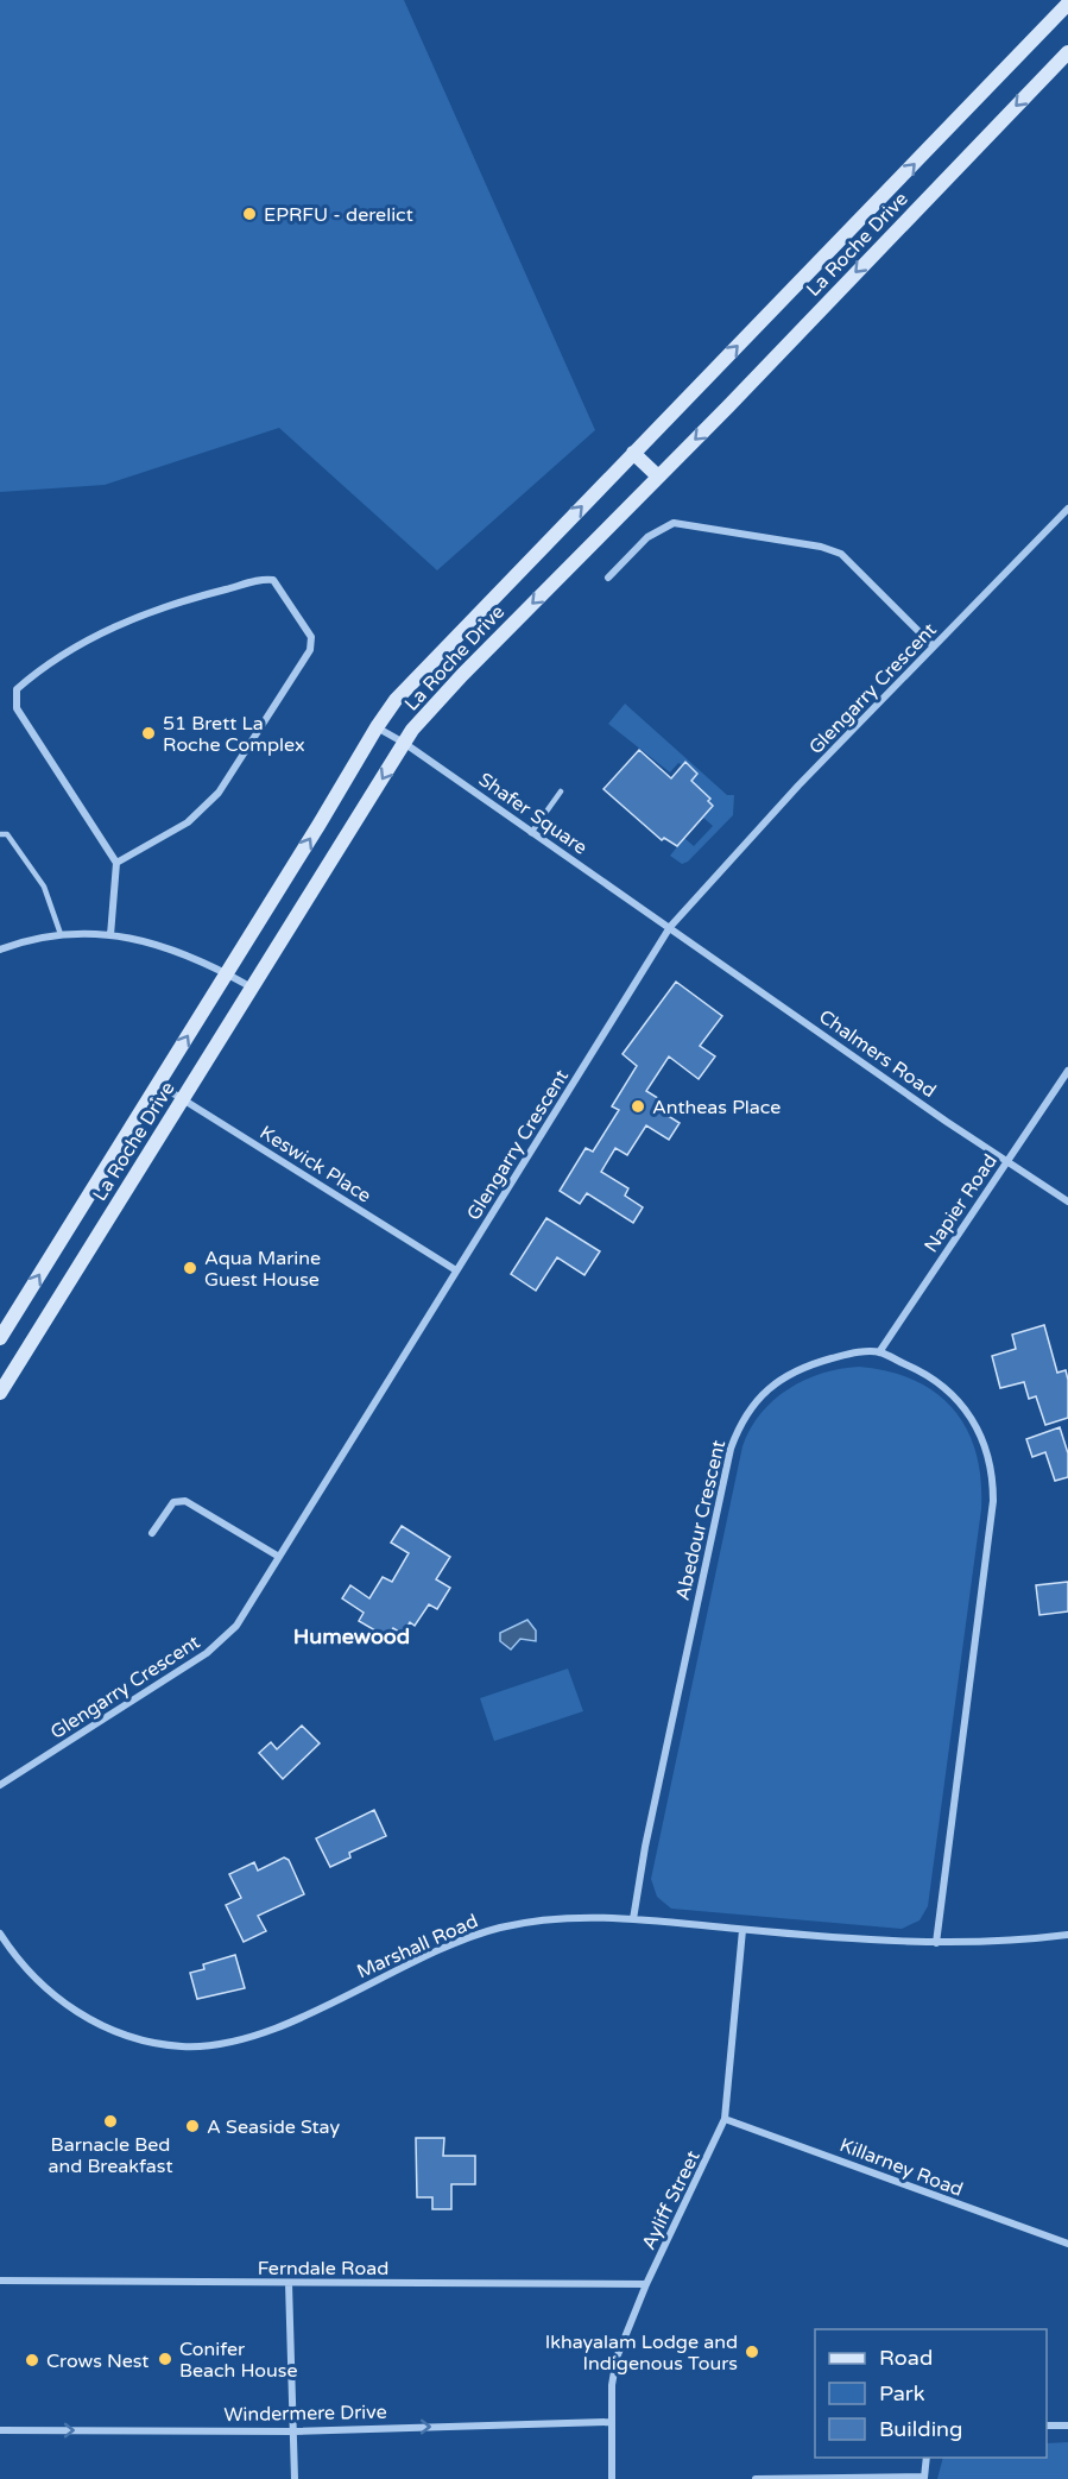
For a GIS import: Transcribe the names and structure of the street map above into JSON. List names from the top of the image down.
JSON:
{
  "streets": {
    "street": [
      "La Roche Drive",
      "Glengarry Crescent",
      "Shafer Square",
      "Chalmers Road",
      "Keswick Place",
      "Napier Road",
      "Abedour Crescent",
      "Marshall Road",
      "Killarney Road",
      "Ayliff Street",
      "Ferndale Road",
      "Windermere Drive"
    ]
  },
  "crossings": [
    ["La Roche Drive", "Shafer Square"],
    ["La Roche Drive", "Keswick Place"],
    ["Glengarry Crescent", "Shafer Square"],
    ["Glengarry Crescent", "Chalmers Road"],
    ["Glengarry Crescent", "Keswick Place"],
    ["Shafer Square", "Chalmers Road"],
    ["Chalmers Road", "Napier Road"],
    ["Napier Road", "Abedour Crescent"],
    ["Abedour Crescent", "Marshall Road"],
    ["Marshall Road", "Ayliff Street"],
    ["Killarney Road", "Ayliff Street"],
    ["Ayliff Street", "Ferndale Road"],
    ["Ayliff Street", "Windermere Drive"]
  ],
  "one_way": ["Windermere Drive"],
  "districts": ["Humewood"],
  "places": [
    "EPRFU - derelict",
    "51 Brett La Roche Complex",
    "Antheas Place",
    "Aqua Marine Guest House",
    "Barnacle Bed and Breakfast",
    "A Seaside Stay",
    "Ikhayalam Lodge and Indigenous Tours",
    "Conifer Beach House",
    "Crows Nest"
  ],
  "legend": ["Road", "Park", "Building"]
}
